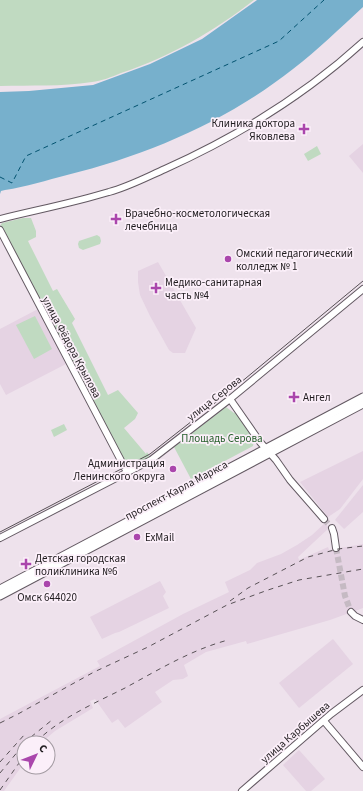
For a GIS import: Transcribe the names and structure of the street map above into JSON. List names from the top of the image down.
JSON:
{
  "streets": {
    "main road": ["проспект Карла Маркса"],
    "street": ["улица Фёдора Крылова", "улица Серова", "улица Карбышева"]
  },
  "crossings": [
    ["улица Фёдора Крылова", "улица Серова"]
  ],
  "parks": ["Площадь Серова"],
  "places": {
    "health": [
      "Клиника доктора Яковлева",
      "Врачебно-косметологическая лечебница",
      "Медико-санитарная часть №4",
      "Ангел",
      "Детская городская поликлиника №6"
    ],
    "other": [
      "Омский педагогический колледж № 1",
      "Администрация Ленинского округа",
      "ExMail",
      "Омск 644020"
    ]
  },
  "north": "top right"
}
